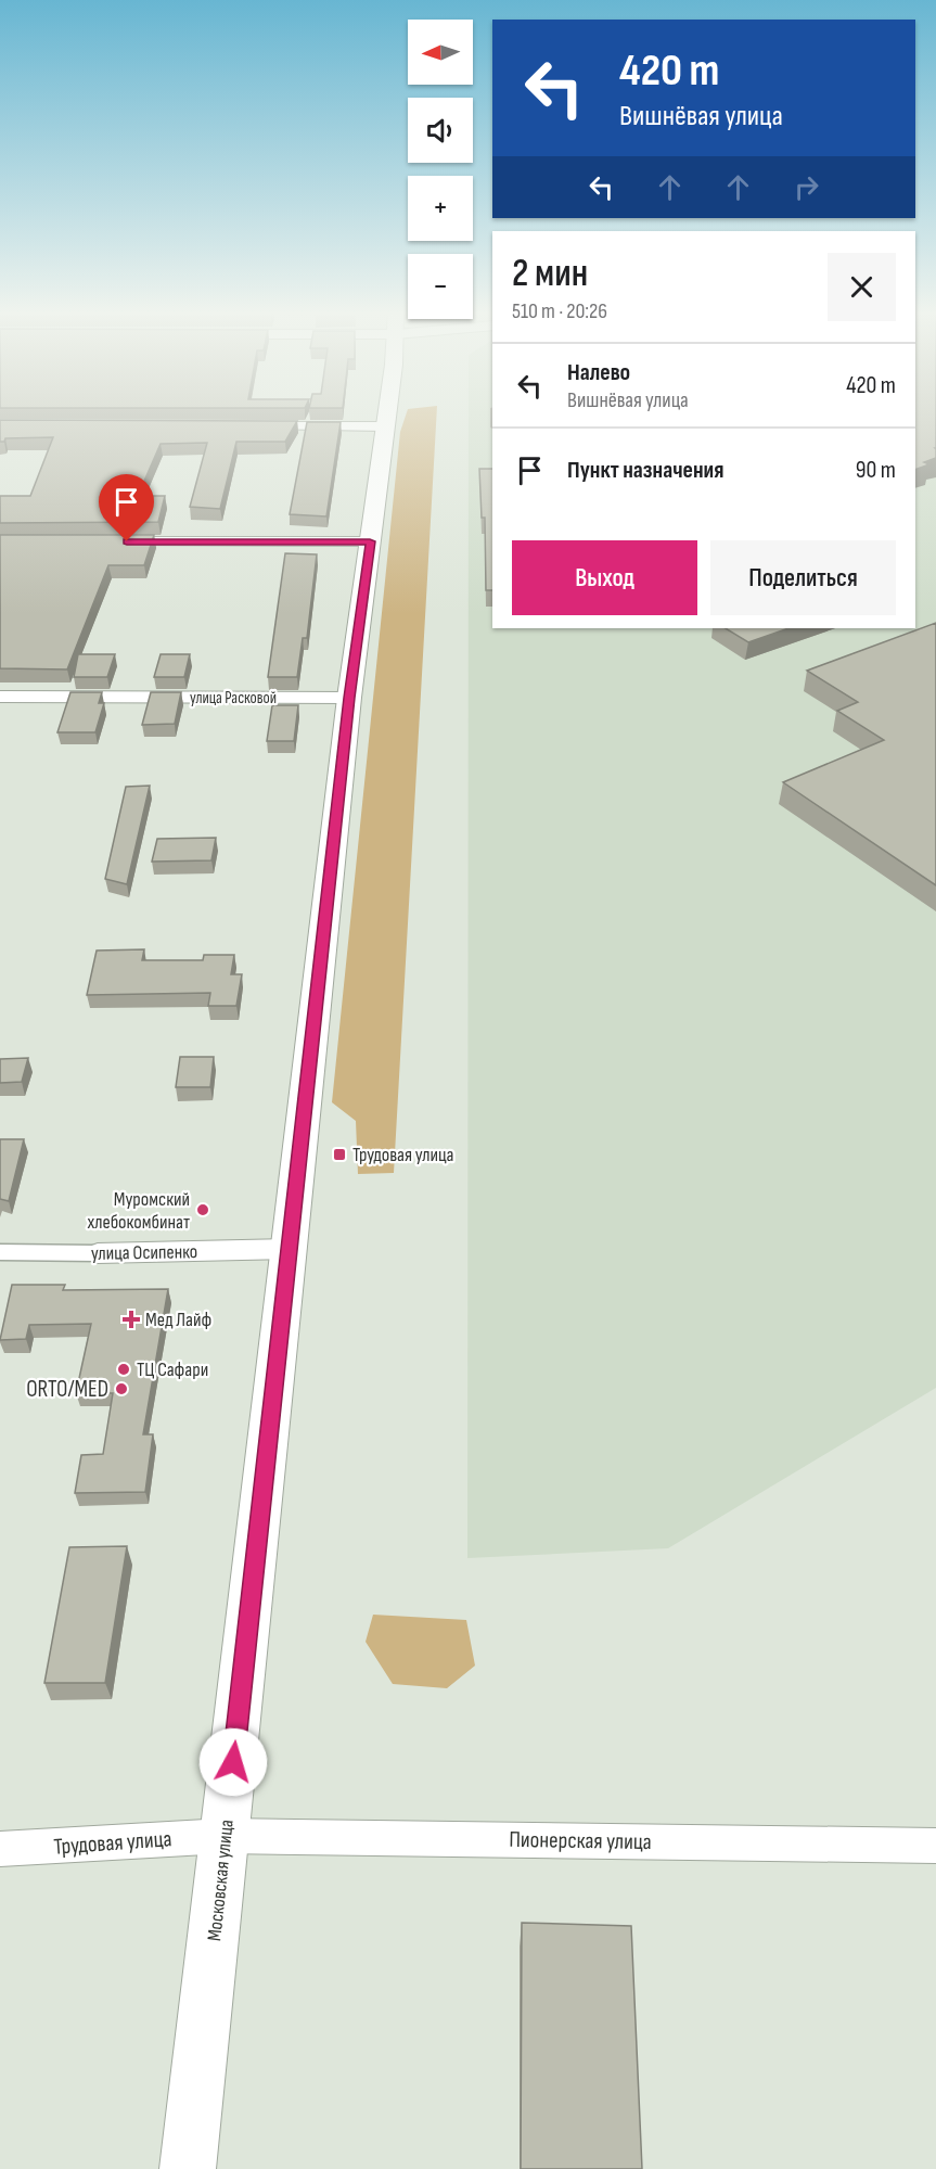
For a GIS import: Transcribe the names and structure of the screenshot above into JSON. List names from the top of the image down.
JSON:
{
  "streets": {
    "main road": ["Московская улица"],
    "street": [
      "улица Расковой",
      "улица Осипенко",
      "Пионерская улица",
      "Трудовая улица"
    ]
  },
  "crossings": [
    ["улица Расковой", "Московская улица"],
    ["улица Осипенко", "Московская улица"],
    ["Пионерская улица", "Трудовая улица"],
    ["Пионерская улица", "Московская улица"],
    ["Трудовая улица", "Московская улица"]
  ],
  "places": {
    "transit": ["Трудовая улица"],
    "other": ["Муромский хлебокомбинат", "ТЦ Сафари", "ORTO/MED"],
    "health": ["Мед Лайф"]
  },
  "north": "left",
  "page": {
    "map_buttons": ["+", "−"],
    "turn": ["420 m", "Вишнёвая улица"],
    "heading": ["2 мин", "510 m · 20:26"],
    "list": [
      {
        "name": "Налево",
        "note": "Вишнёвая улица",
        "value": "420 m"
      },
      {
        "name": "Пункт назначения",
        "value": "90 m"
      }
    ],
    "buttons": ["Выход", "Поделиться"]
  }
}
